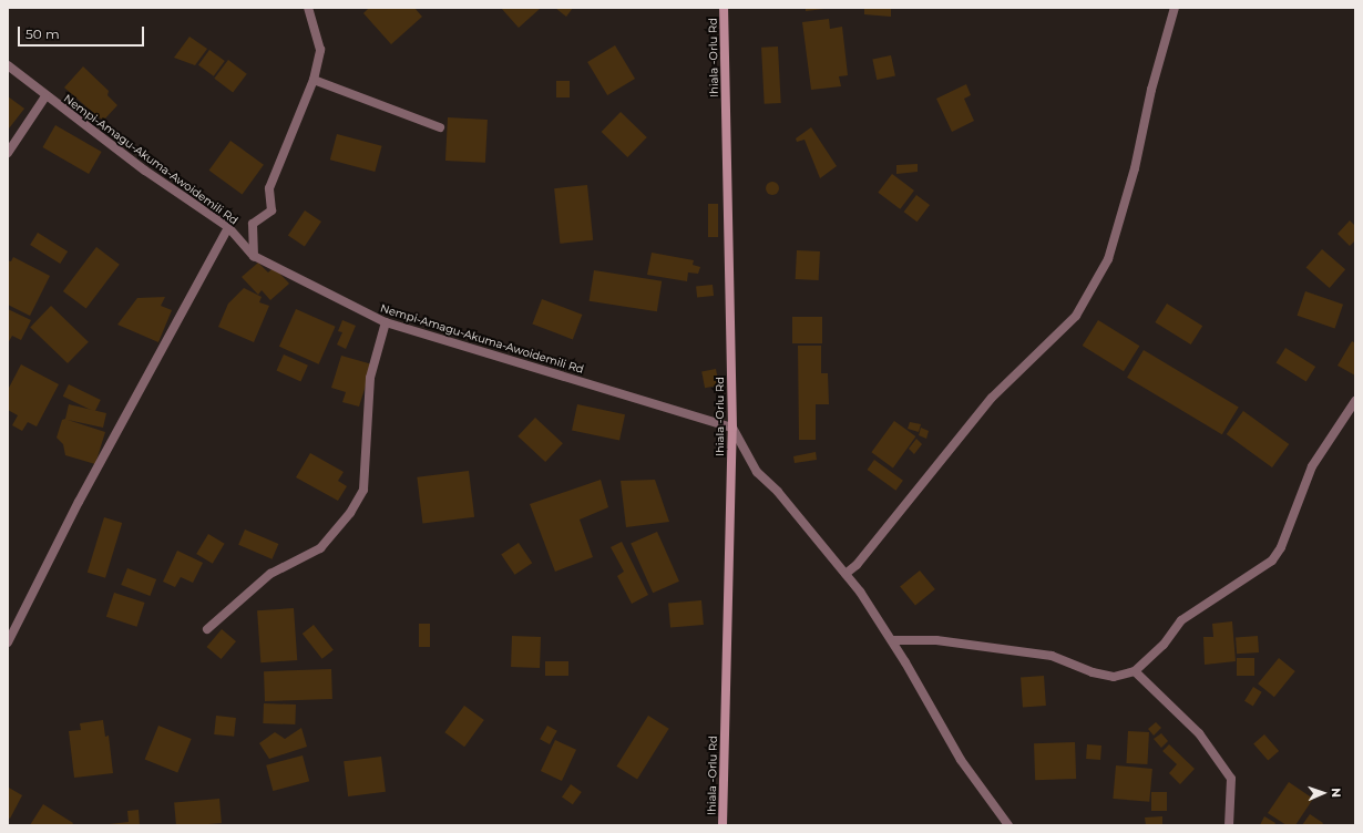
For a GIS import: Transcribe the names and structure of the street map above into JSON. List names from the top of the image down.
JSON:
{
  "streets": {
    "main road": ["Ihiala -Orlu Rd"],
    "street": ["Nempi-Amagu-Akuma-Awoidemili Rd"]
  },
  "crossings": [
    ["Ihiala -Orlu Rd", "Nempi-Amagu-Akuma-Awoidemili Rd"]
  ],
  "scale_bar": "50 m",
  "north": "right"
}
